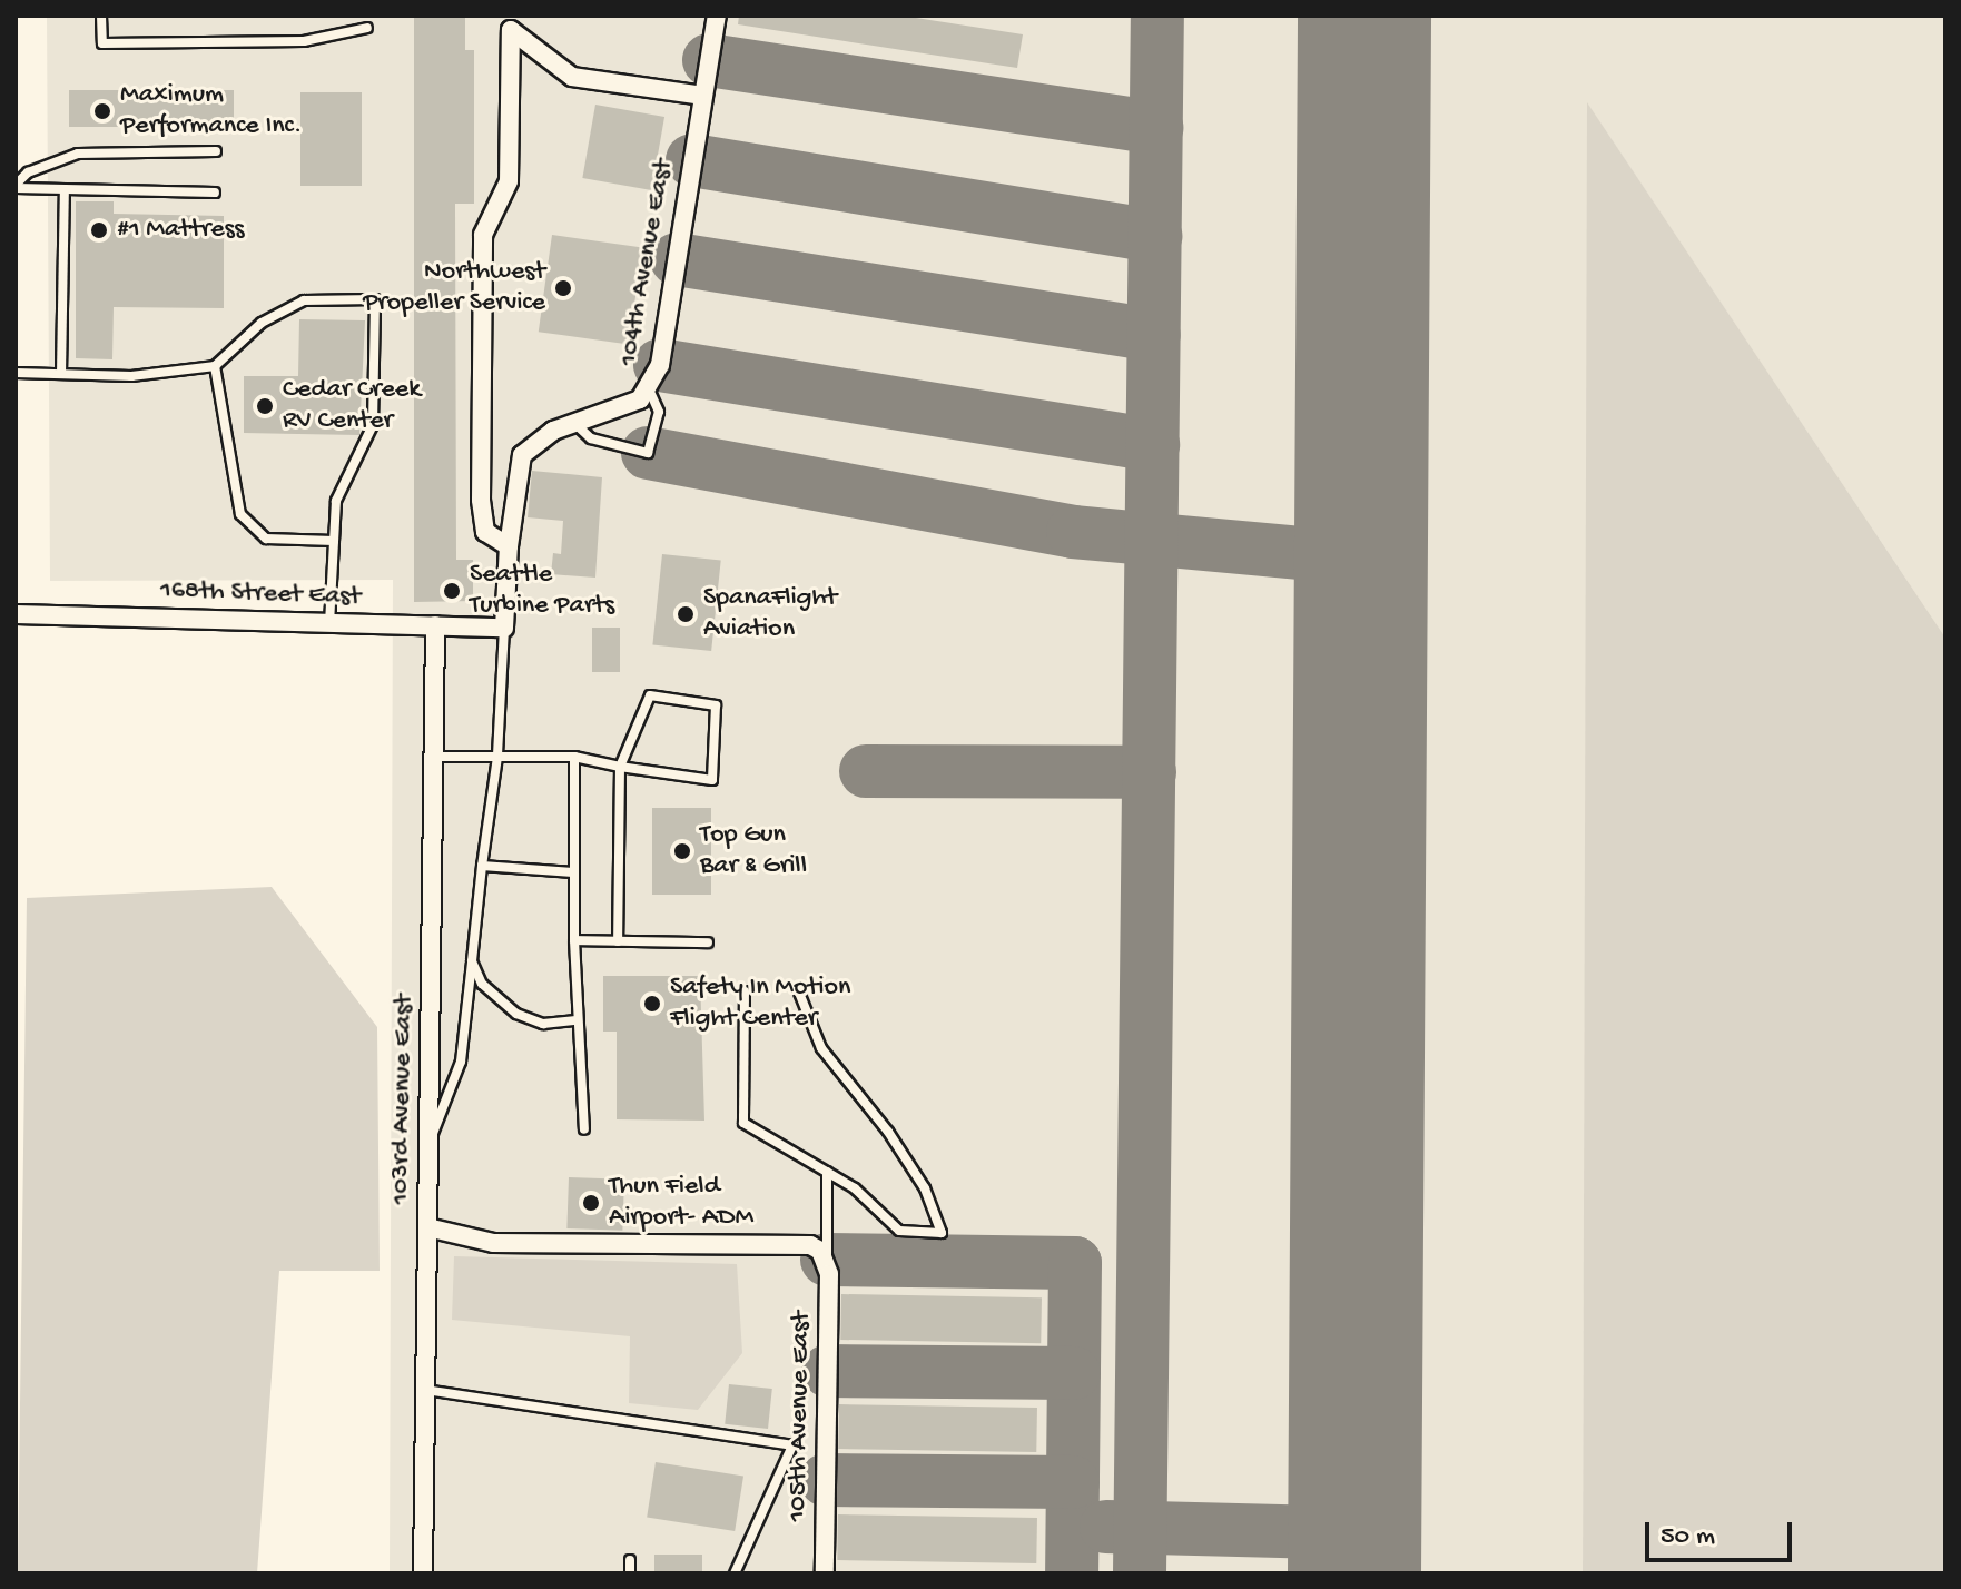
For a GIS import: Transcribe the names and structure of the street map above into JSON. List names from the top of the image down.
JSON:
{
  "streets": {
    "street": [
      "104th Avenue East",
      "168th Street East",
      "103rd Avenue East",
      "105th Avenue East"
    ]
  },
  "crossings": [
    ["168th Street East", "103rd Avenue East"]
  ],
  "places": [
    "Maximum Performance Inc.",
    "#1 Mattress",
    "Northwest Propeller Service",
    "Cedar Creek RV Center",
    "Seattle Turbine Parts",
    "SpanaFlight Aviation",
    "Top Gun Bar & Grill",
    "Safety In Motion Flight Center",
    "Thun Field Airport- ADM"
  ],
  "scale_bar": "50 m"
}
